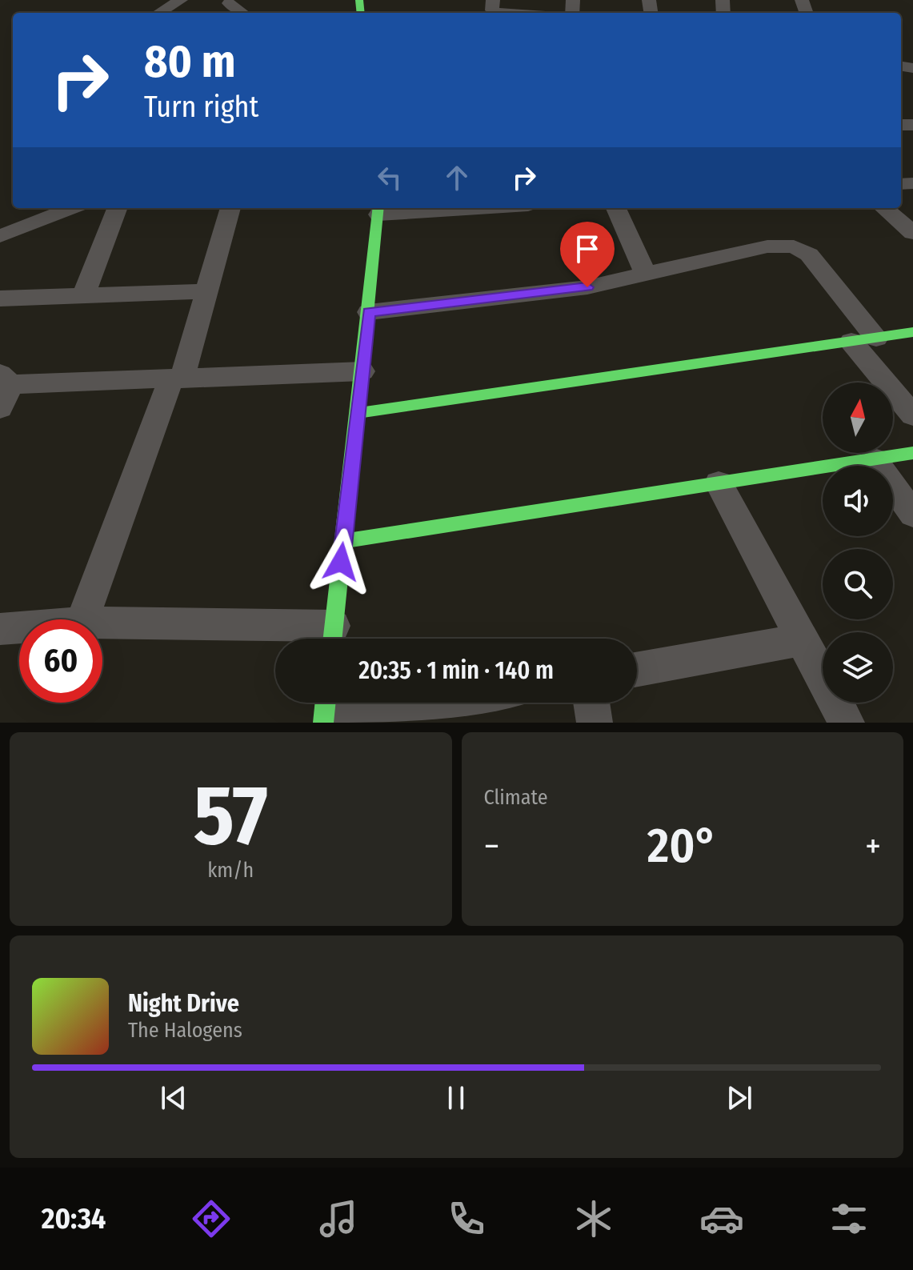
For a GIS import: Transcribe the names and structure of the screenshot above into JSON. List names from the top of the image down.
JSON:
{
  "north": "top",
  "page": {
    "turn": ["80 m", "Turn right"],
    "limit": "60",
    "trip": "20:35 · 1 min · 140 m",
    "tile": [
      ["57", "km/h"],
      "Climate"
    ],
    "heat": ["−", "20°", "+"],
    "song": ["Night Drive", "The Halogens"],
    "tabs": "20:34"
  }
}
